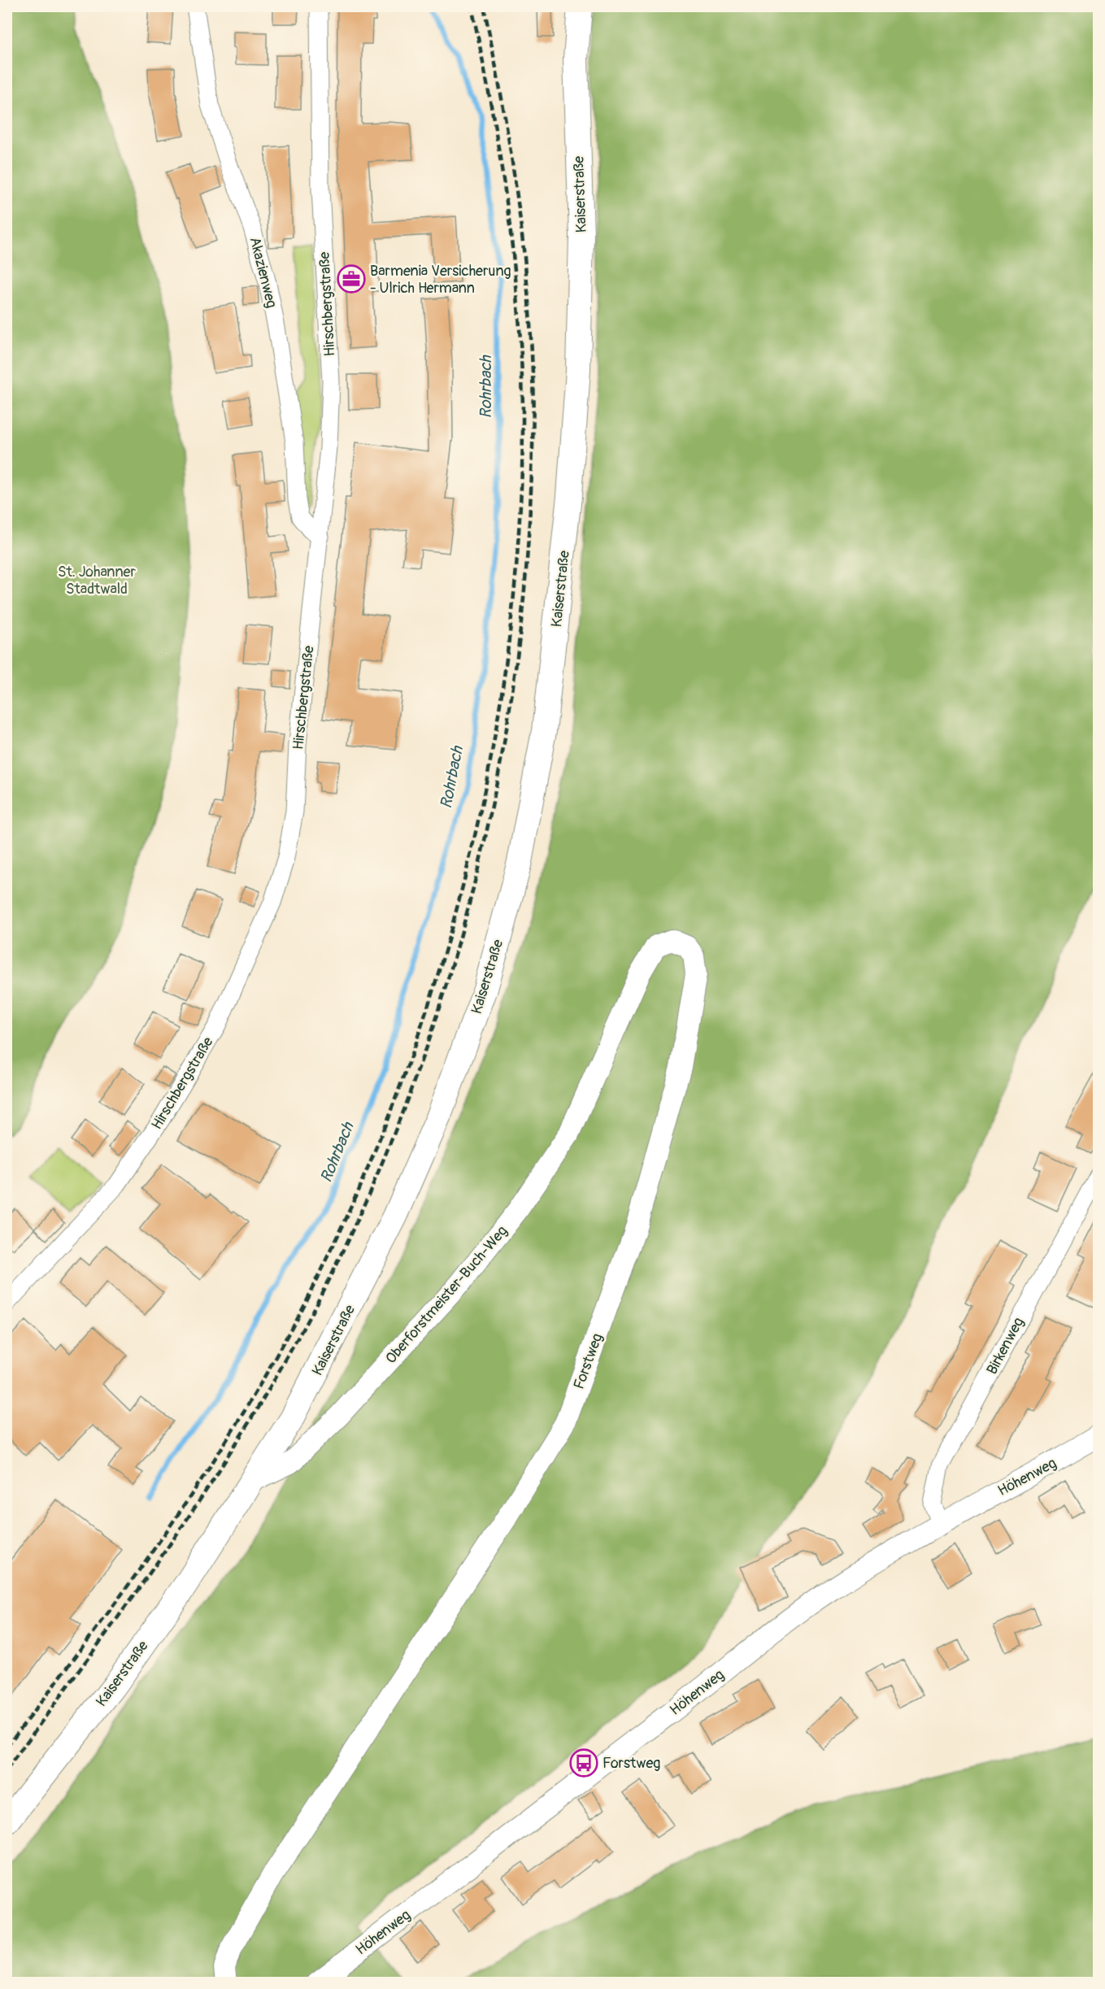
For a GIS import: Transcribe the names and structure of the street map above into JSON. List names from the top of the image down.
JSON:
{
  "streets": {
    "main road": ["Kaiserstraße"],
    "street": [
      "Akazienweg",
      "Hirschbergstraße",
      "Oberforstmeister-Buch-Weg",
      "Birkenweg",
      "Forstweg",
      "Höhenweg"
    ]
  },
  "crossings": [
    ["Kaiserstraße", "Oberforstmeister-Buch-Weg"],
    ["Akazienweg", "Hirschbergstraße"],
    ["Oberforstmeister-Buch-Weg", "Forstweg"],
    ["Birkenweg", "Höhenweg"]
  ],
  "water": ["Rohrbach"],
  "parks": ["St. Johanner Stadtwald"],
  "places": {
    "office": ["Barmenia Versicherung - Ulrich Hermann"],
    "bus stop": ["Forstweg"]
  }
}
